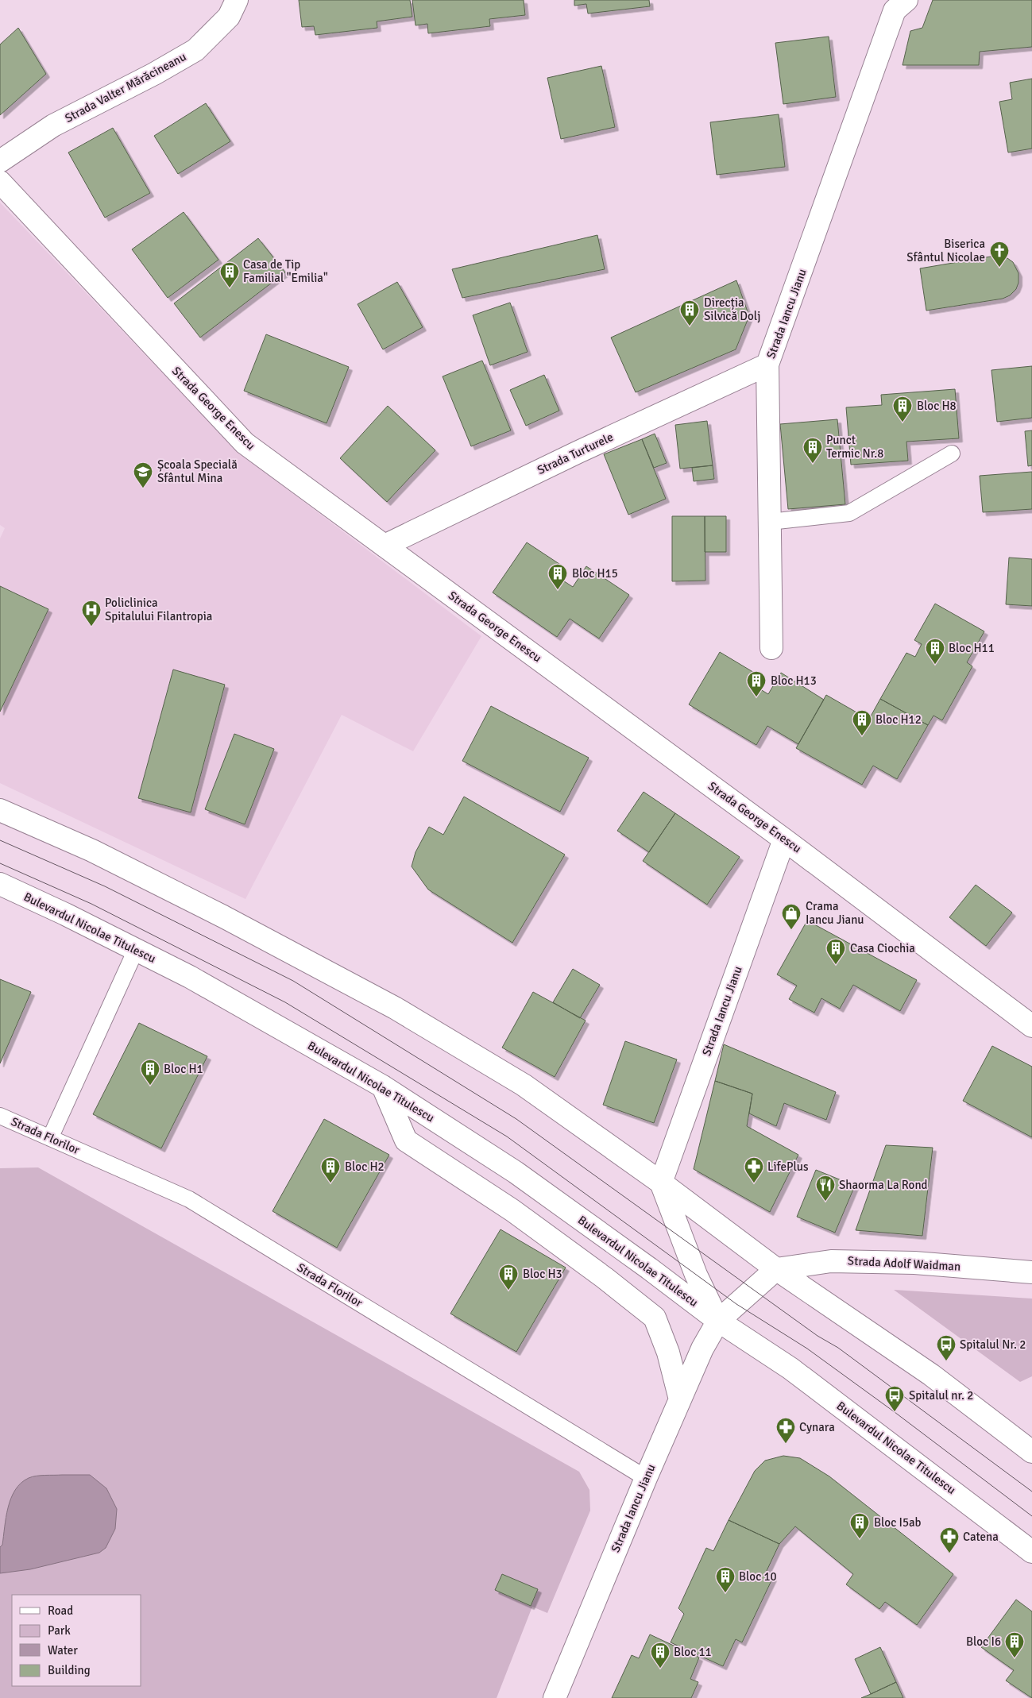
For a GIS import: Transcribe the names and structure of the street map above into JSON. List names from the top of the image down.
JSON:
{
  "streets": {
    "street": [
      "Strada Valter Mărăcineanu",
      "Strada Iancu Jianu",
      "Strada George Enescu",
      "Strada Turturele",
      "Bulevardul Nicolae Titulescu",
      "Strada Adolf Waidman"
    ],
    "lane": ["Strada Florilor"]
  },
  "crossings": [
    ["Strada Iancu Jianu", "Strada George Enescu"],
    ["Strada Iancu Jianu", "Strada Turturele"],
    ["Strada Iancu Jianu", "Bulevardul Nicolae Titulescu"],
    ["Strada Iancu Jianu", "Strada Florilor"],
    ["Strada George Enescu", "Strada Turturele"]
  ],
  "places": {
    "church": ["Biserica Sfântul Nicolae"],
    "building": [
      "Casa de Tip Familial \"Emilia\"",
      "Direcția Silvică Dolj",
      "Bloc H8",
      "Punct Termic Nr.8",
      "Bloc H15",
      "Bloc H11",
      "Bloc H13",
      "Bloc H12",
      "Casa Ciochia",
      "Bloc H1",
      "Bloc H2",
      "Bloc H3",
      "Bloc I5ab",
      "Bloc 10",
      "Bloc I6",
      "Bloc 11"
    ],
    "school or university": ["Școala Specială Sfântul Mina"],
    "hospital": ["Policlinica Spitalului Filantropia"],
    "shop": ["Crama Iancu Jianu"],
    "pharmacy": ["LifePlus", "Cynara", "Catena"],
    "restaurant": ["Shaorma La Rond"],
    "bus stop": ["Spitalul Nr. 2", "Spitalul nr. 2"]
  },
  "legend": [
    "Road",
    "Park",
    "Water",
    "Building"
  ]
}
